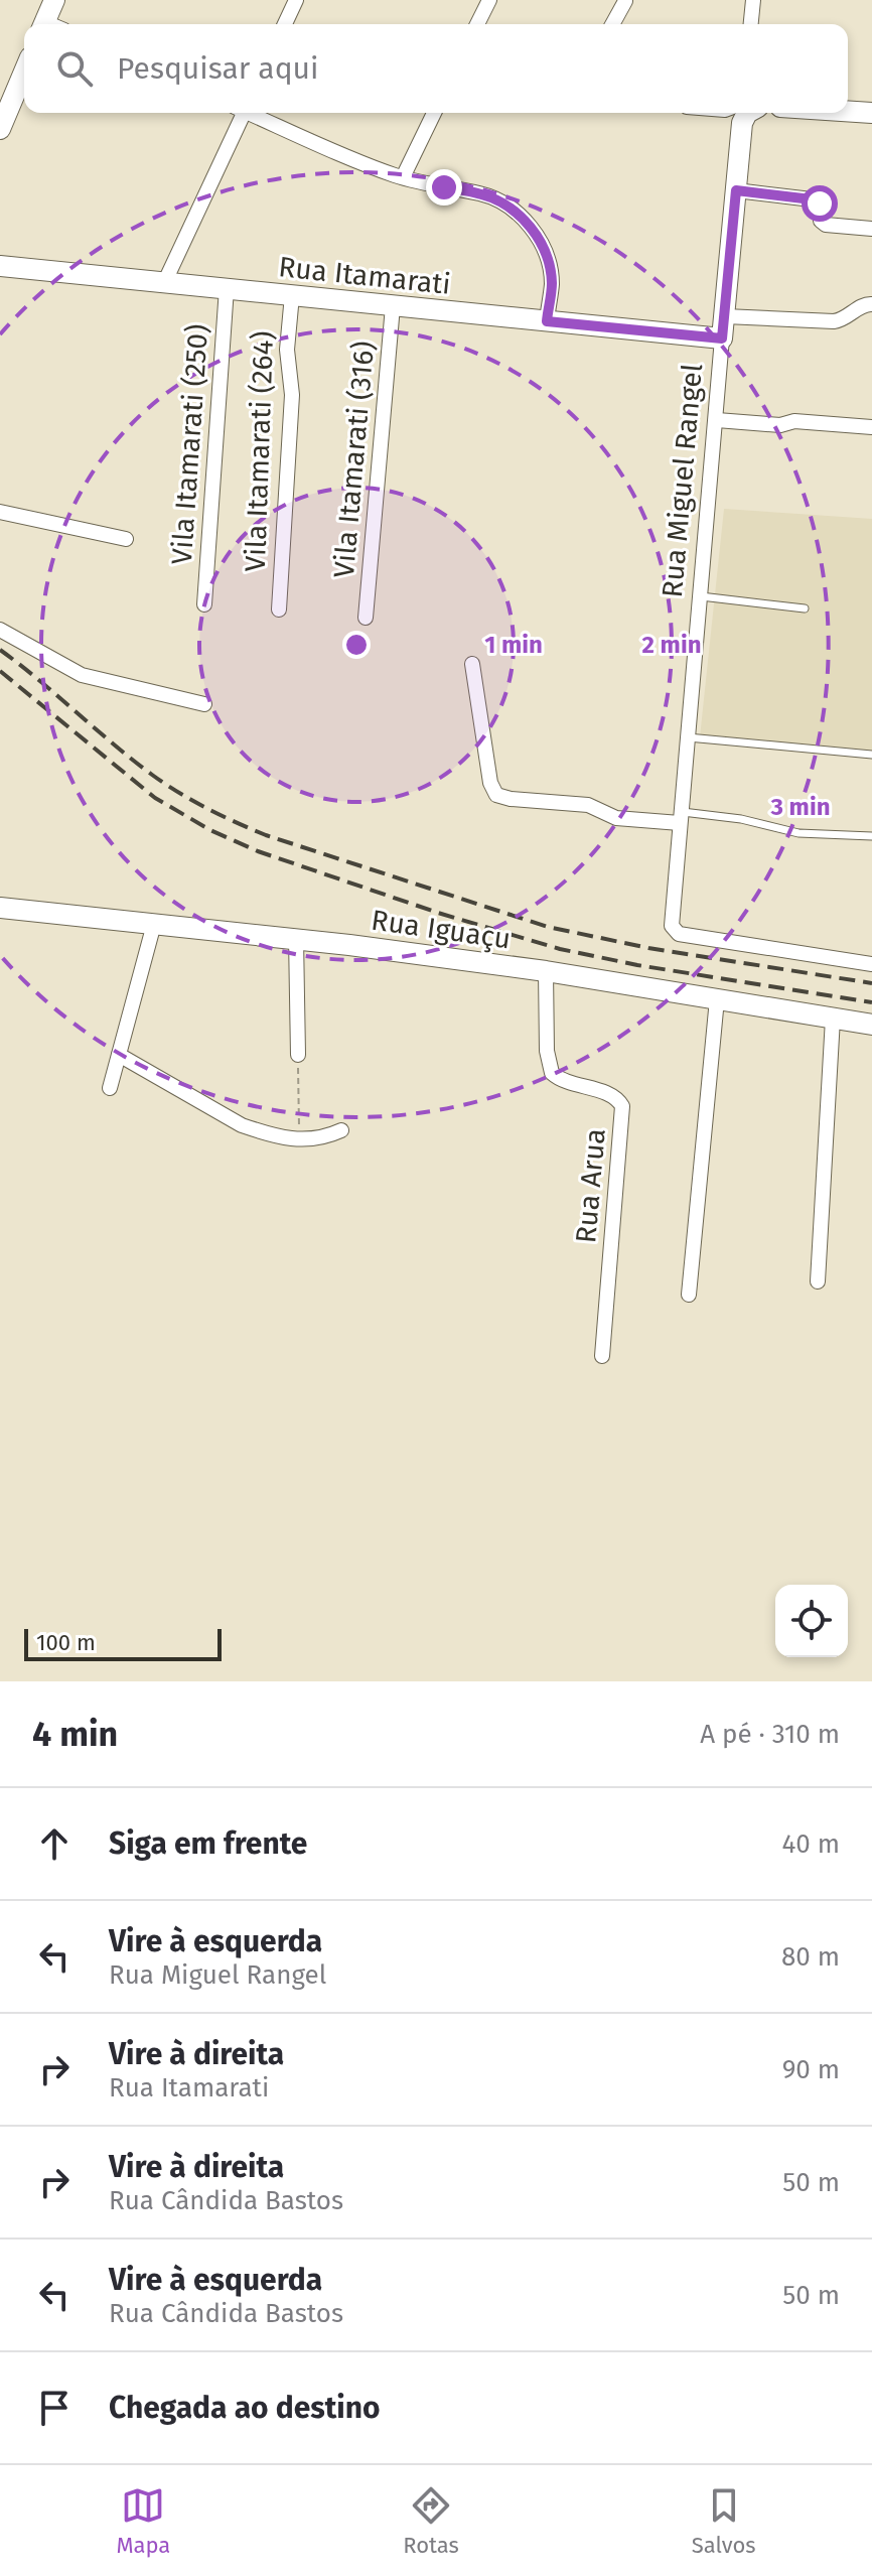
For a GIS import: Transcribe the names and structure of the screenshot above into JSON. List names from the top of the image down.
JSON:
{
  "streets": {
    "main road": ["Rua Itamarati", "Rua Miguel Rangel", "Rua Iguaçu"],
    "street": [
      "Vila Itamarati (250)",
      "Vila Itamarati (264)",
      "Vila Itamarati (316)",
      "Rua Arua"
    ]
  },
  "crossings": [
    ["Rua Itamarati", "Vila Itamarati (250)"],
    ["Rua Itamarati", "Vila Itamarati (264)"],
    ["Rua Itamarati", "Vila Itamarati (316)"],
    ["Rua Itamarati", "Rua Miguel Rangel"],
    ["Rua Iguaçu", "Rua Arua"]
  ],
  "scale_bar": "100 m",
  "page": {
    "search": "Pesquisar aqui",
    "scale": "100 m",
    "heading": ["4 min", "A pé · 310 m"],
    "list": [
      ["Siga em frente", "40 m"],
      ["Vire à esquerda", "Rua Miguel Rangel", "80 m"],
      ["Vire à direita", "Rua Itamarati", "90 m"],
      ["Vire à direita", "Rua Cândida Bastos", "50 m"],
      ["Vire à esquerda", "Rua Cândida Bastos", "50 m"],
      "Chegada ao destino"
    ],
    "nav": ["Mapa", "Rotas", "Salvos"]
  },
  "rings": ["1 min", "2 min", "3 min"]
}
